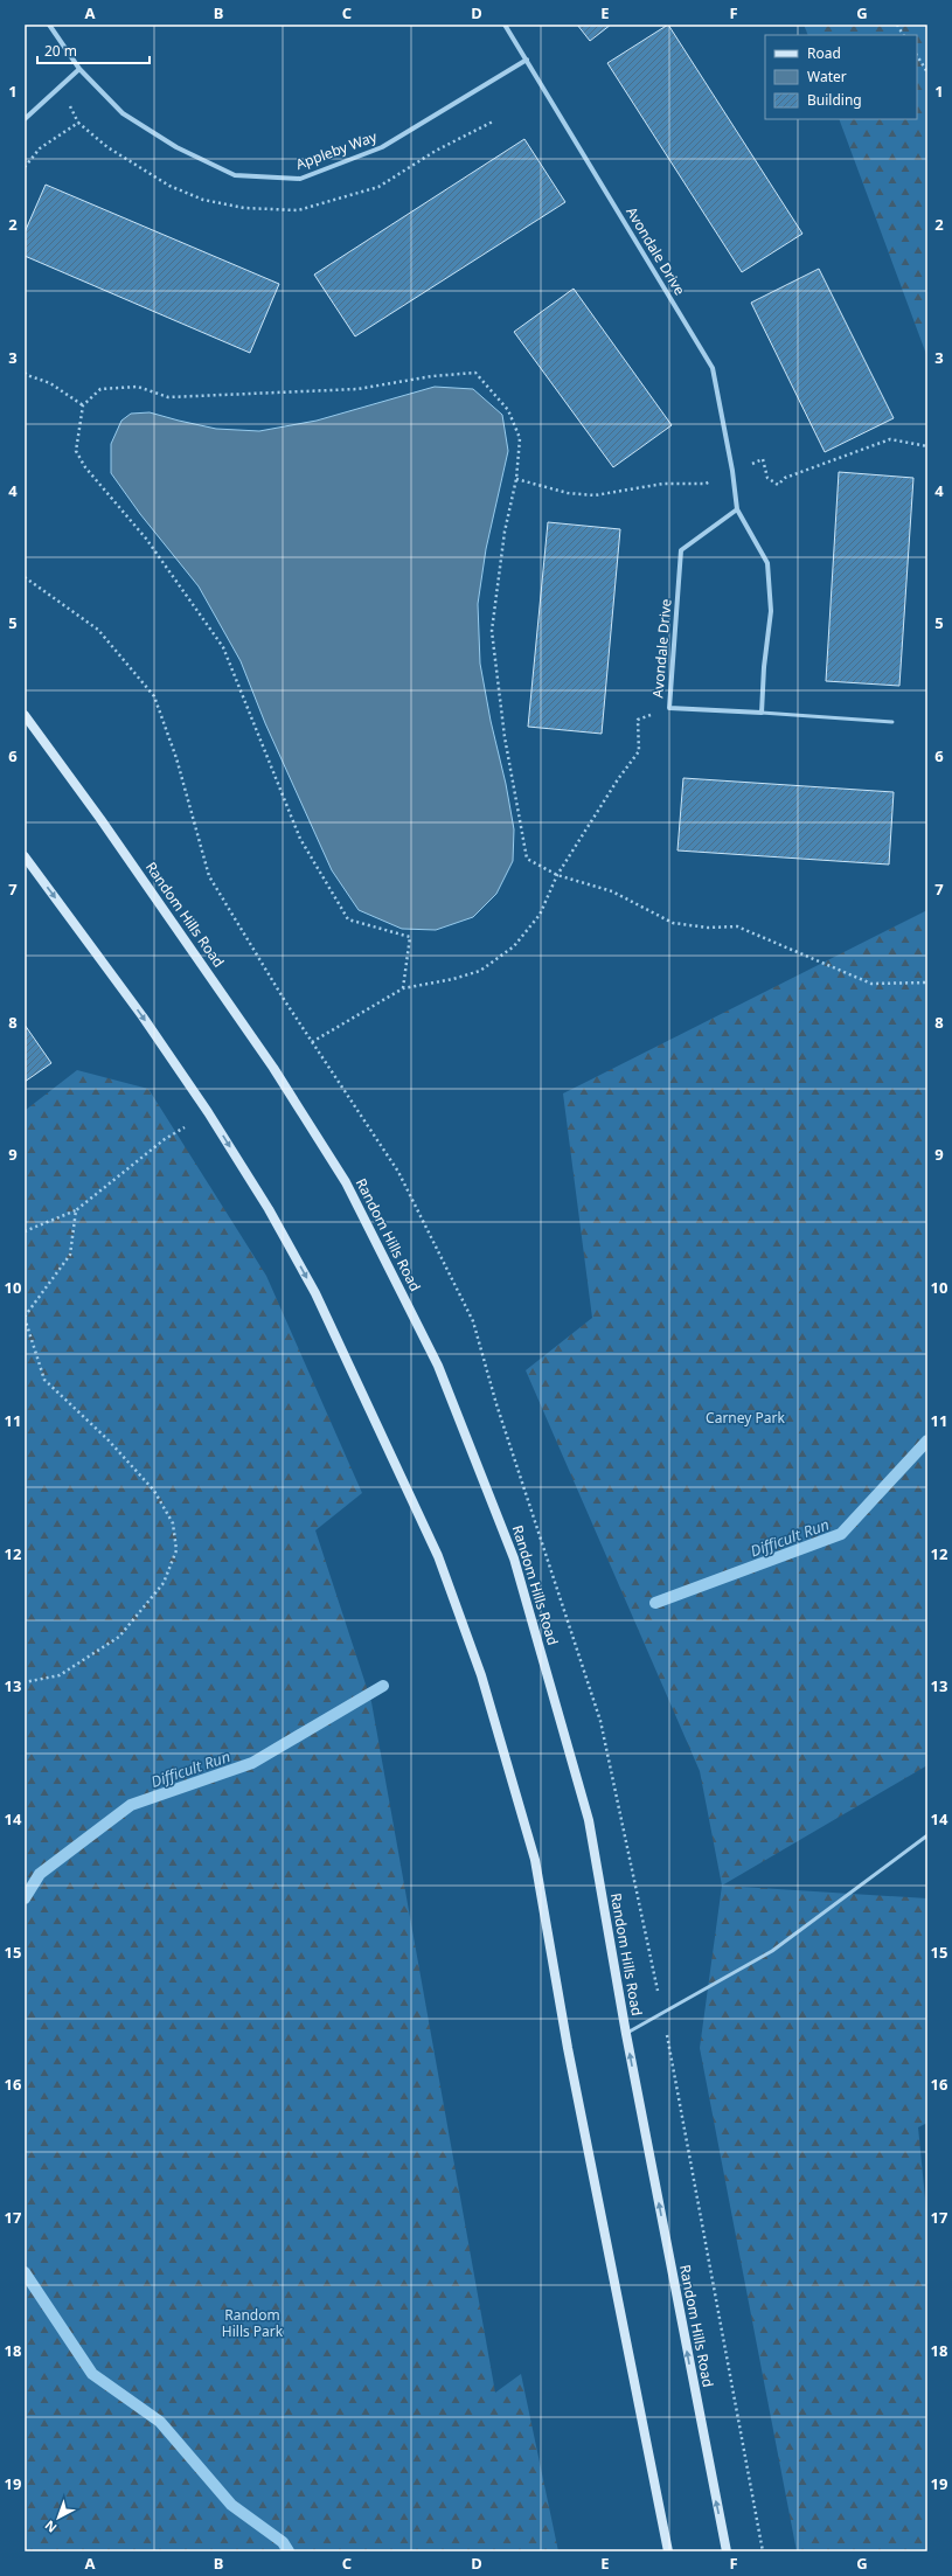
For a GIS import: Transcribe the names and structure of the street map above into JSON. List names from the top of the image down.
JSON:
{
  "streets": {
    "street": ["Appleby Way", "Avondale Drive", "Random Hills Road"]
  },
  "crossings": [
    ["Appleby Way", "Avondale Drive"]
  ],
  "water": ["Difficult Run"],
  "parks": ["Carney Park", "Random Hills Park"],
  "legend": ["Road", "Water", "Building"],
  "scale_bar": "20 m",
  "north": "bottom left",
  "grid": {
    "columns": [
      "A",
      "B",
      "C",
      "D",
      "E",
      "F",
      "G"
    ],
    "rows": [
      "1",
      "2",
      "3",
      "4",
      "5",
      "6",
      "7",
      "8",
      "9",
      "10",
      "11",
      "12",
      "13",
      "14",
      "15",
      "16",
      "17",
      "18",
      "19"
    ]
  }
}
